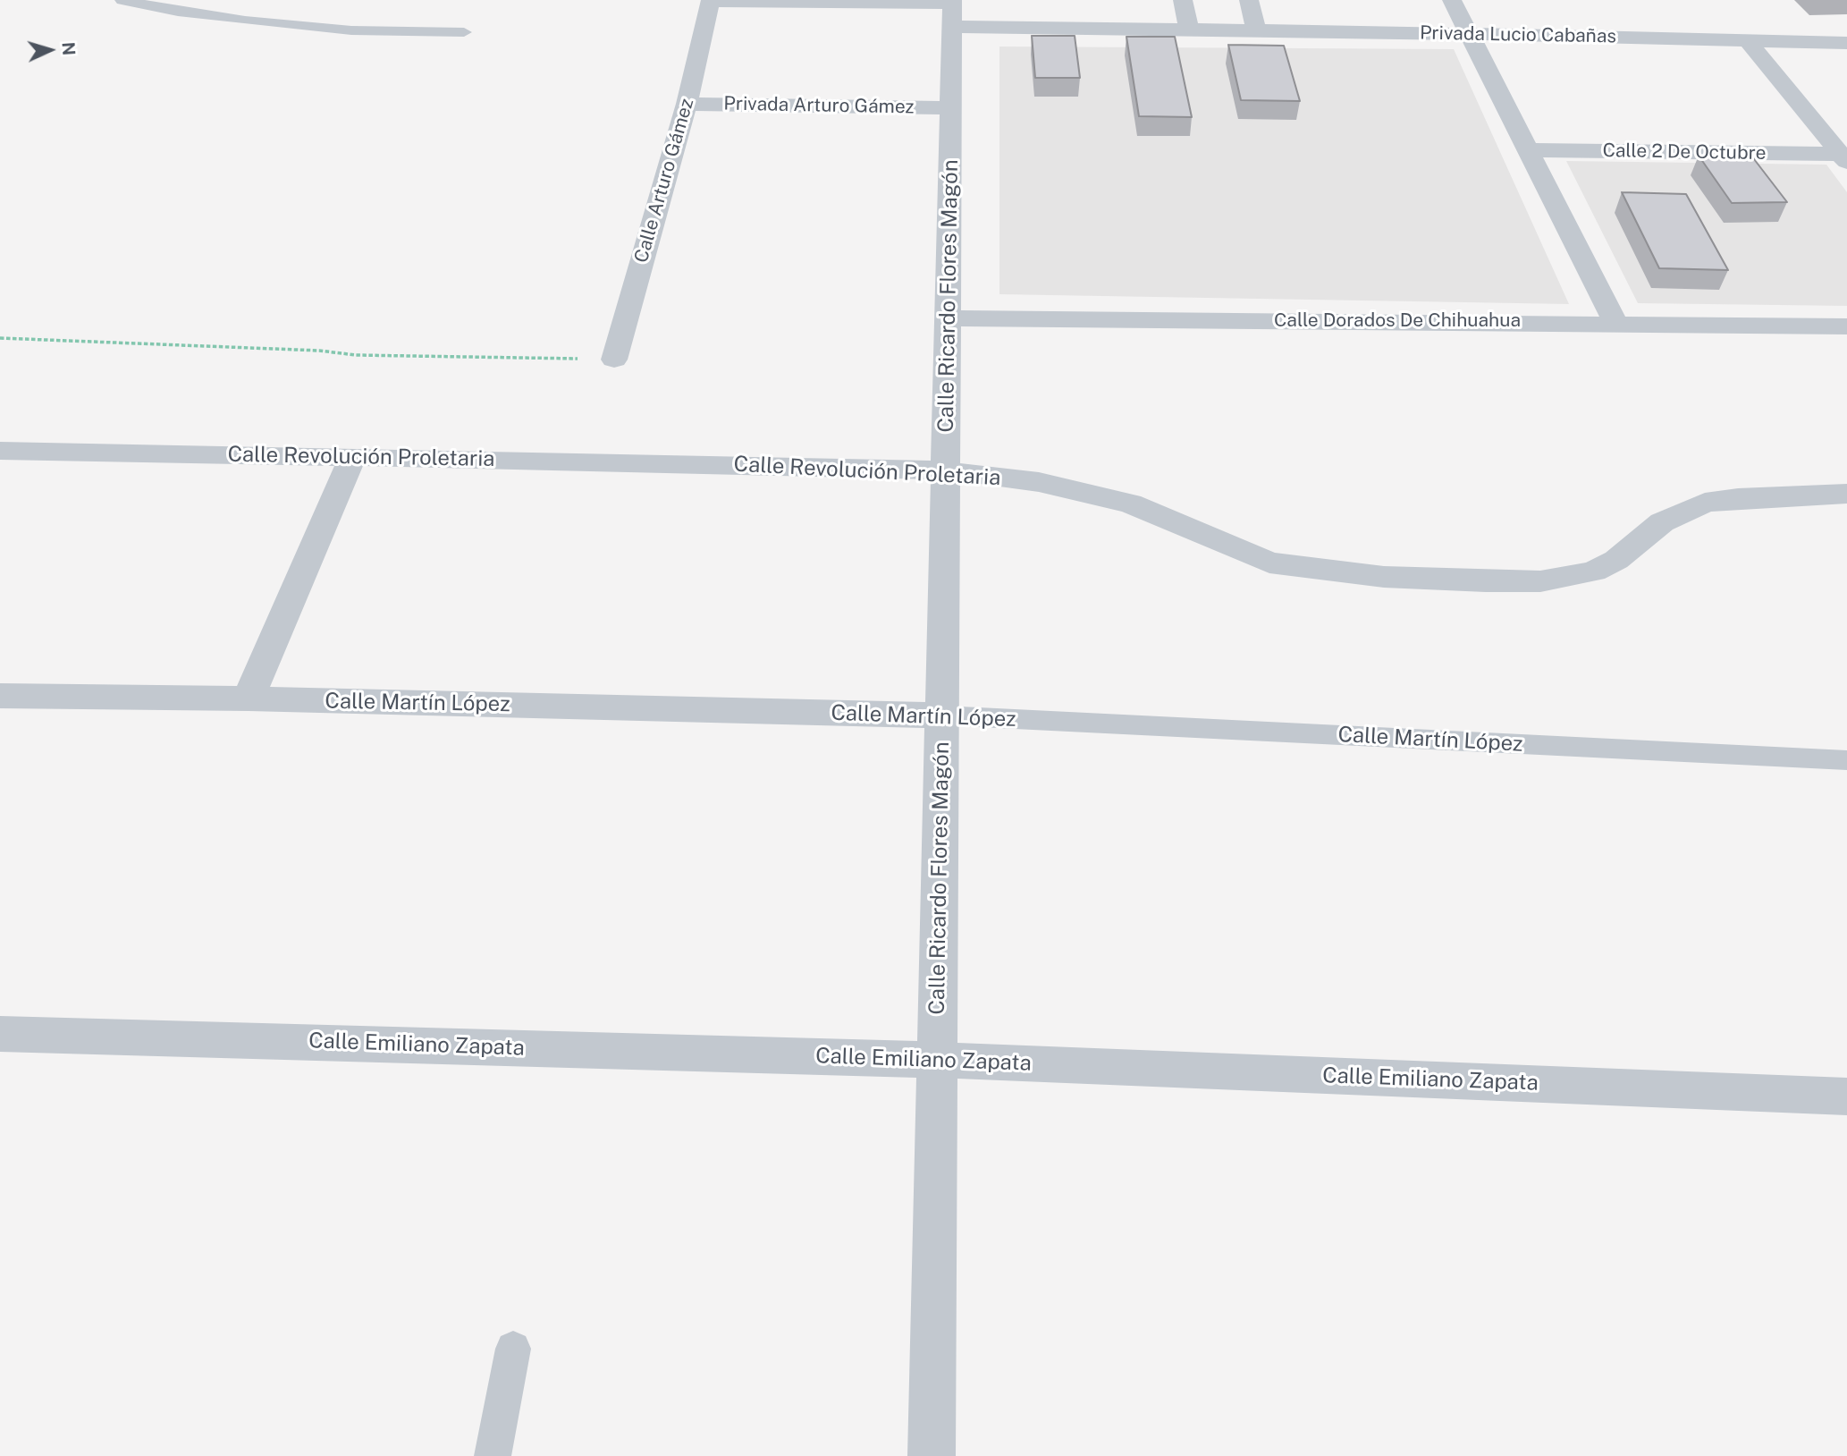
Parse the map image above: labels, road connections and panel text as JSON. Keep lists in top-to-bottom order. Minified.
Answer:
{"streets":{"street":["Privada Lucio Cabañas","Privada Arturo Gámez","Calle 2 De Octubre","Calle Arturo Gámez","Calle Ricardo Flores Magón","Calle Dorados De Chihuahua","Calle Revolución Proletaria","Calle Martín López","Calle Emiliano Zapata"]},"crossings":[["Privada Lucio Cabañas","Calle Arturo Gámez"],["Privada Lucio Cabañas","Calle Ricardo Flores Magón"],["Privada Arturo Gámez","Calle Arturo Gámez"],["Privada Arturo Gámez","Calle Ricardo Flores Magón"],["Calle Ricardo Flores Magón","Calle Dorados De Chihuahua"],["Calle Ricardo Flores Magón","Calle Revolución Proletaria"],["Calle Ricardo Flores Magón","Calle Martín López"],["Calle Ricardo Flores Magón","Calle Emiliano Zapata"]],"north":"right"}
